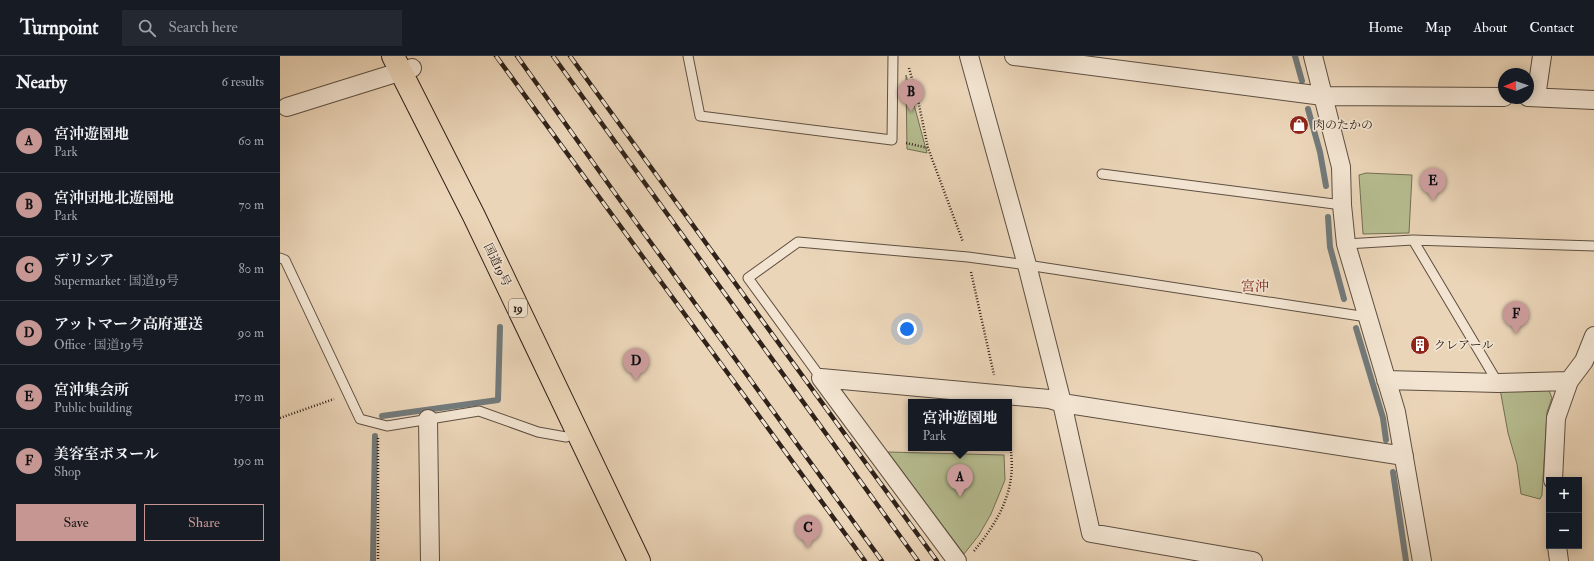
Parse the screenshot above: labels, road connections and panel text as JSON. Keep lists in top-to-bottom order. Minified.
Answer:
{"streets":{"highway":["国道19号","19"]},"districts":["宮沖"],"places":{"shop":["肉のたかの"],"building":["クレアール"]},"north":"left","page":{"header":"Turnpoint","search":"Search here","nav":["Home","Map","About","Contact"],"heading":["Nearby","6 results"],"pins":["B","E","F","D","A","C"],"list":[{"mark":"A","name":"宮沖遊園地","note":"Park","value":"60 m"},{"mark":"B","name":"宮沖団地北遊園地","note":"Park","value":"70 m"},{"mark":"C","name":"デリシア","note":"Supermarket · 国道19号","value":"80 m"},{"mark":"D","name":"アットマーク高府運送","note":"Office · 国道19号","value":"90 m"},{"mark":"E","name":"宮沖集会所","note":"Public building","value":"170 m"},{"mark":"F","name":"美容室ボヌール","note":"Shop","value":"190 m"}],"popup":["宮沖遊園地","Park"],"map_buttons":["+","−"],"buttons":["Save","Share"]}}
